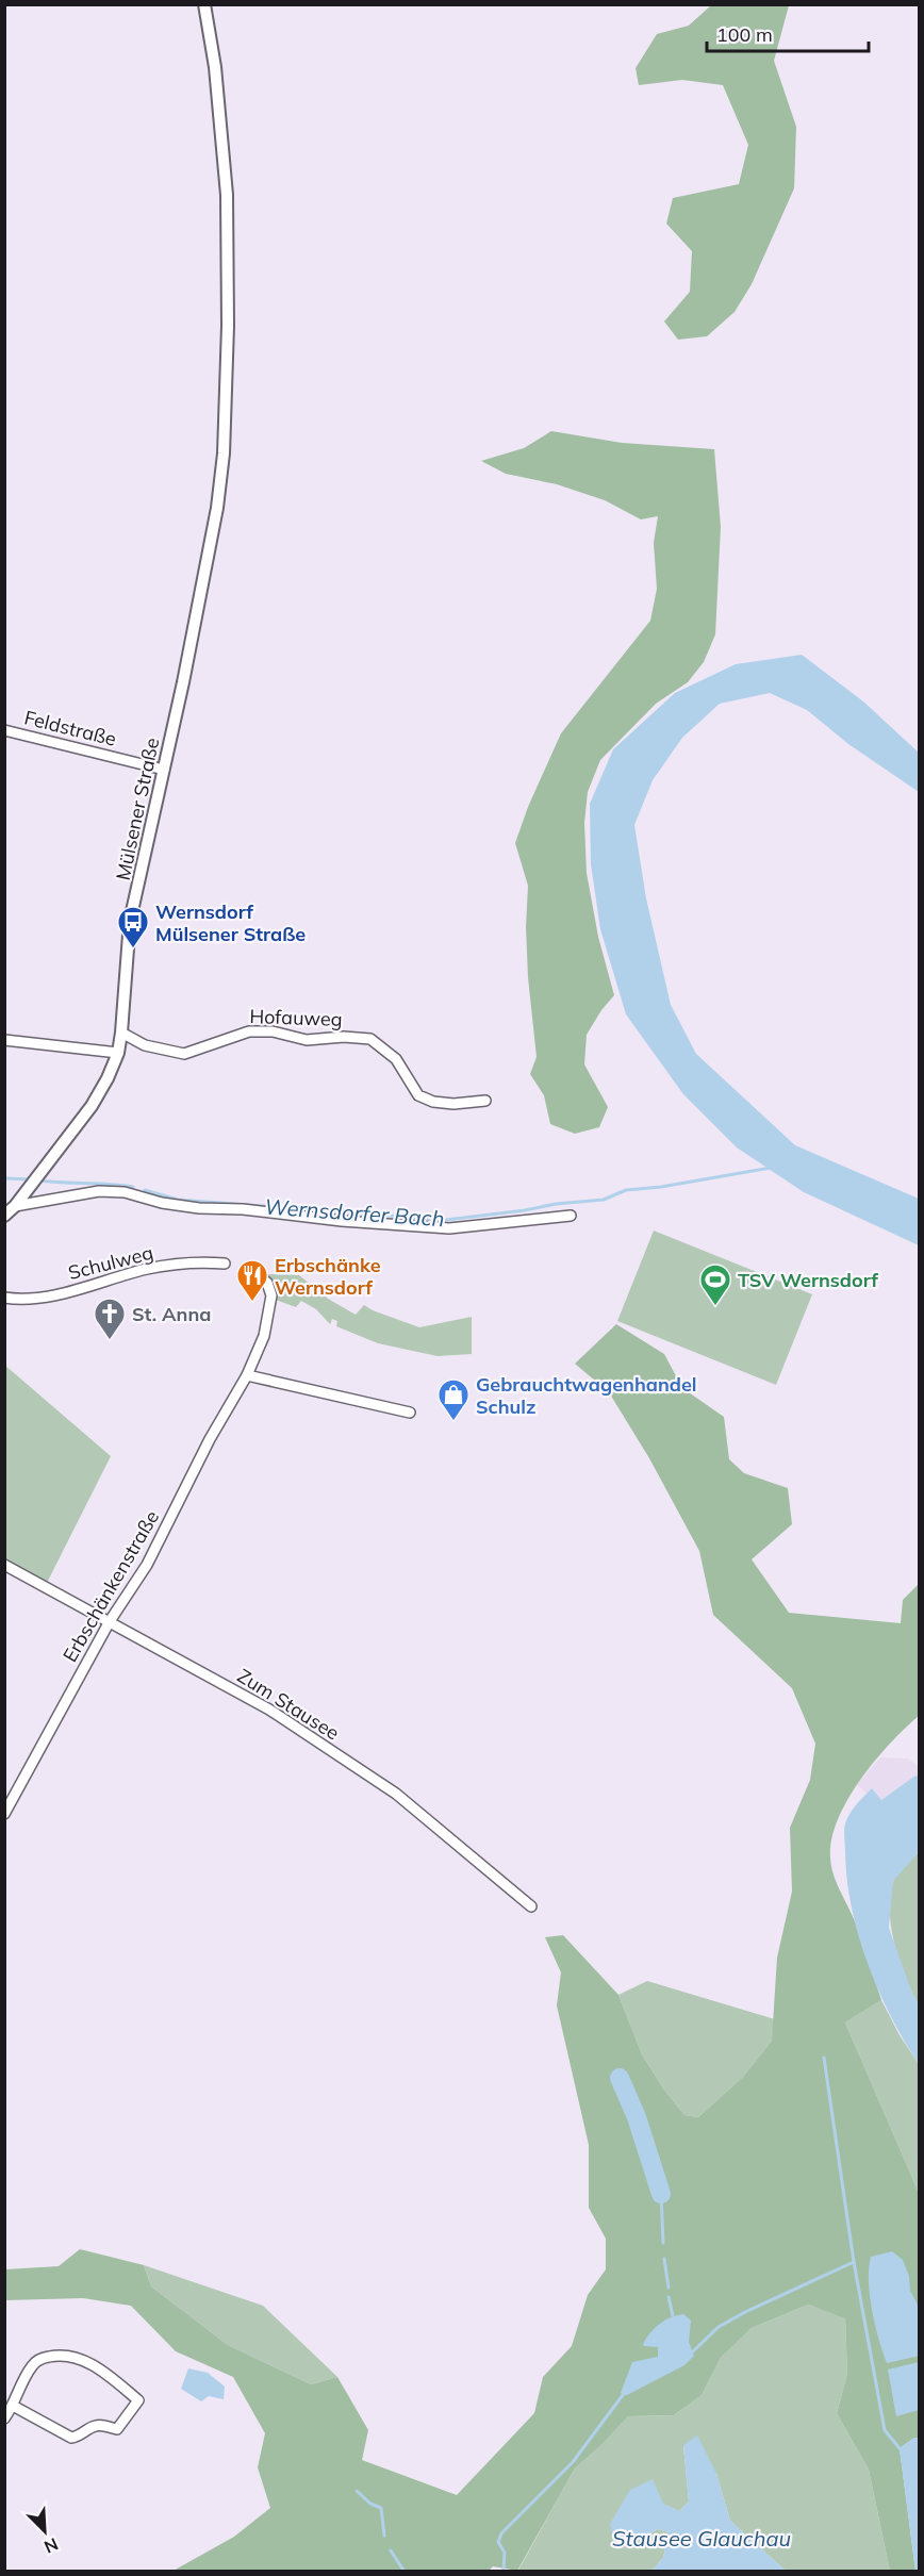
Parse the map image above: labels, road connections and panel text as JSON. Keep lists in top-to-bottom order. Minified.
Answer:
{"streets":{"street":["Feldstraße","Mülsener Straße","Hofauweg","Schulweg","Erbschänkenstraße","Zum Stausee"]},"crossings":[["Feldstraße","Mülsener Straße"],["Mülsener Straße","Hofauweg"],["Erbschänkenstraße","Zum Stausee"]],"water":["Wernsdorfer Bach","Stausee Glauchau"],"places":{"bus stop":["Wernsdorf Mülsener Straße"],"restaurant":["Erbschänke Wernsdorf"],"sports":["TSV Wernsdorf"],"church":["St. Anna"],"shop":["Gebrauchtwagenhandel Schulz"]},"scale_bar":"100 m","north":"bottom right"}
